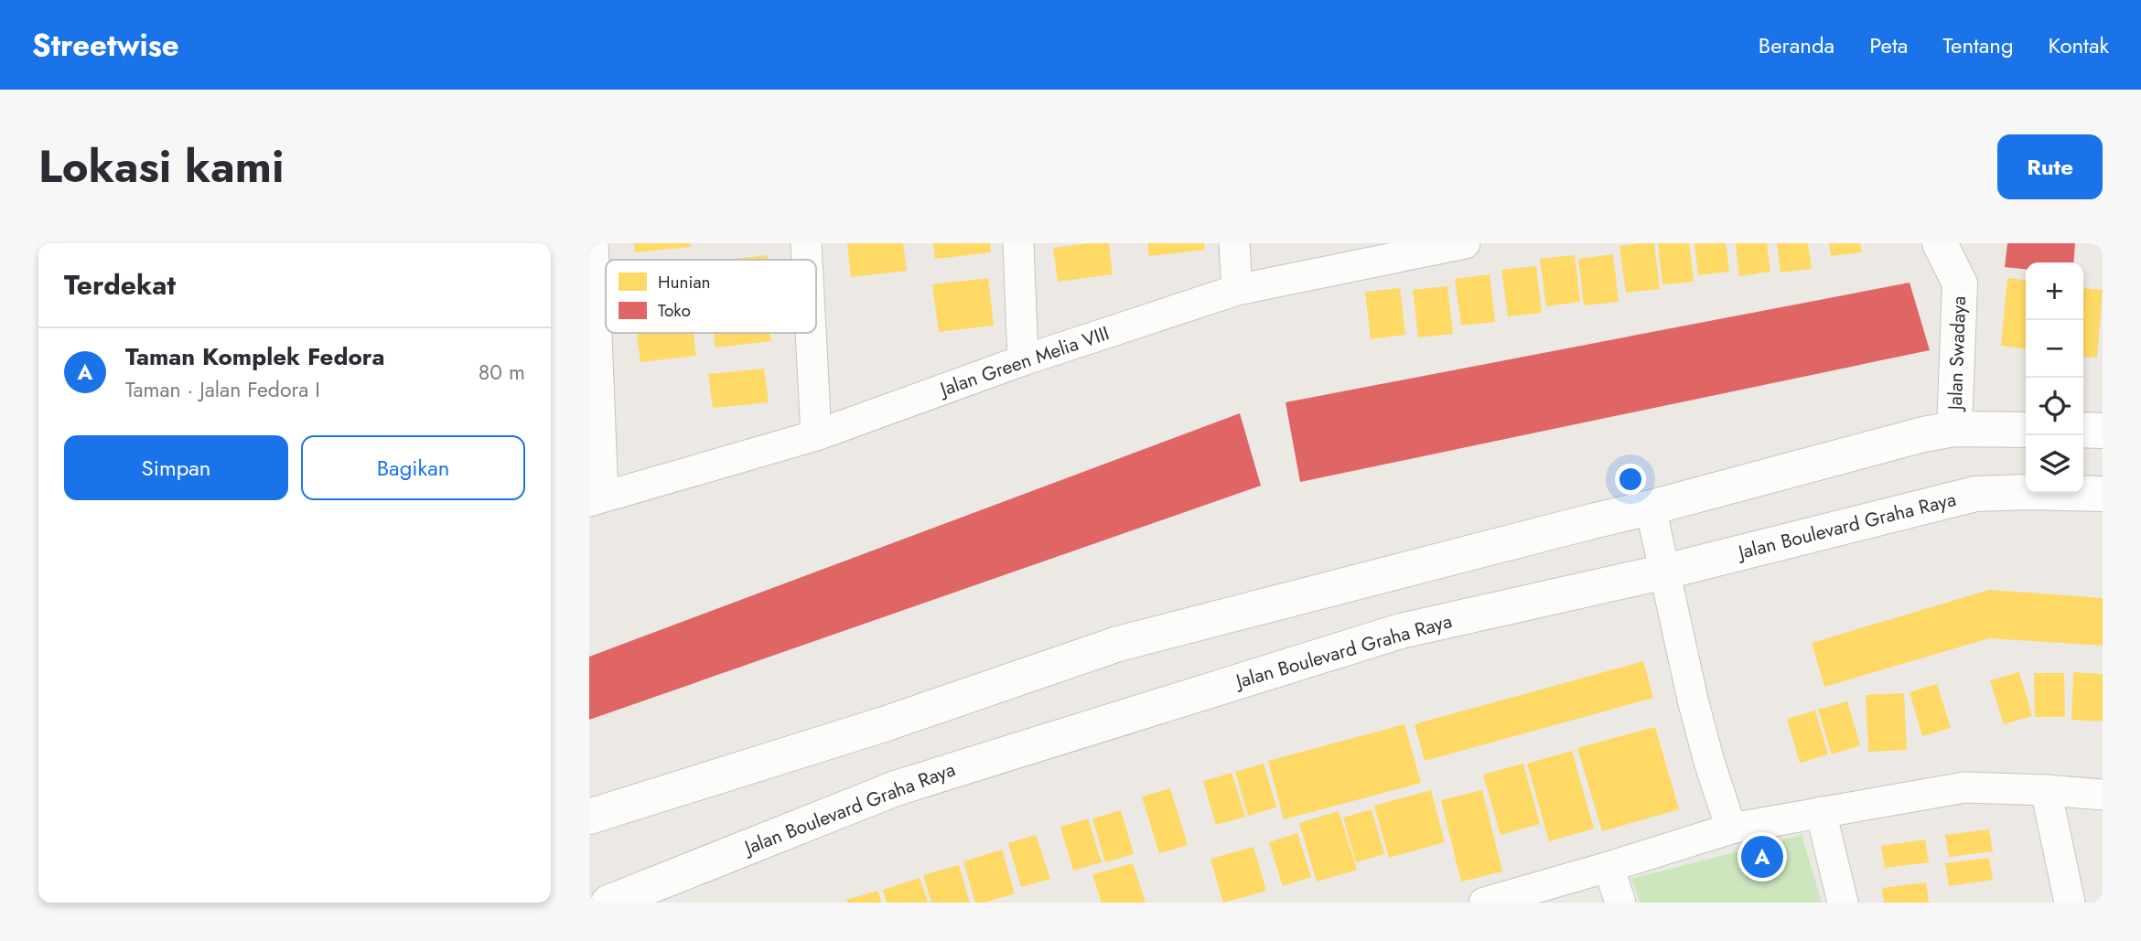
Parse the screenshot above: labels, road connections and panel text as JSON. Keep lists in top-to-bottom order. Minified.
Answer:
{"streets":{"main road":["Jalan Swadaya","Jalan Boulevard Graha Raya"],"street":["Jalan Green Melia VIII"]},"legend":["Hunian","Toko"],"page":{"header":"Streetwise","nav":["Beranda","Peta","Tentang","Kontak"],"title":"Lokasi kami","buttons":["Rute",["Simpan","Bagikan"]],"heading":"Terdekat","map_buttons":["+","−"],"list":[{"mark":"A","name":"Taman Komplek Fedora","note":"Taman · Jalan Fedora I","value":"80 m"}],"pins":"A"}}
